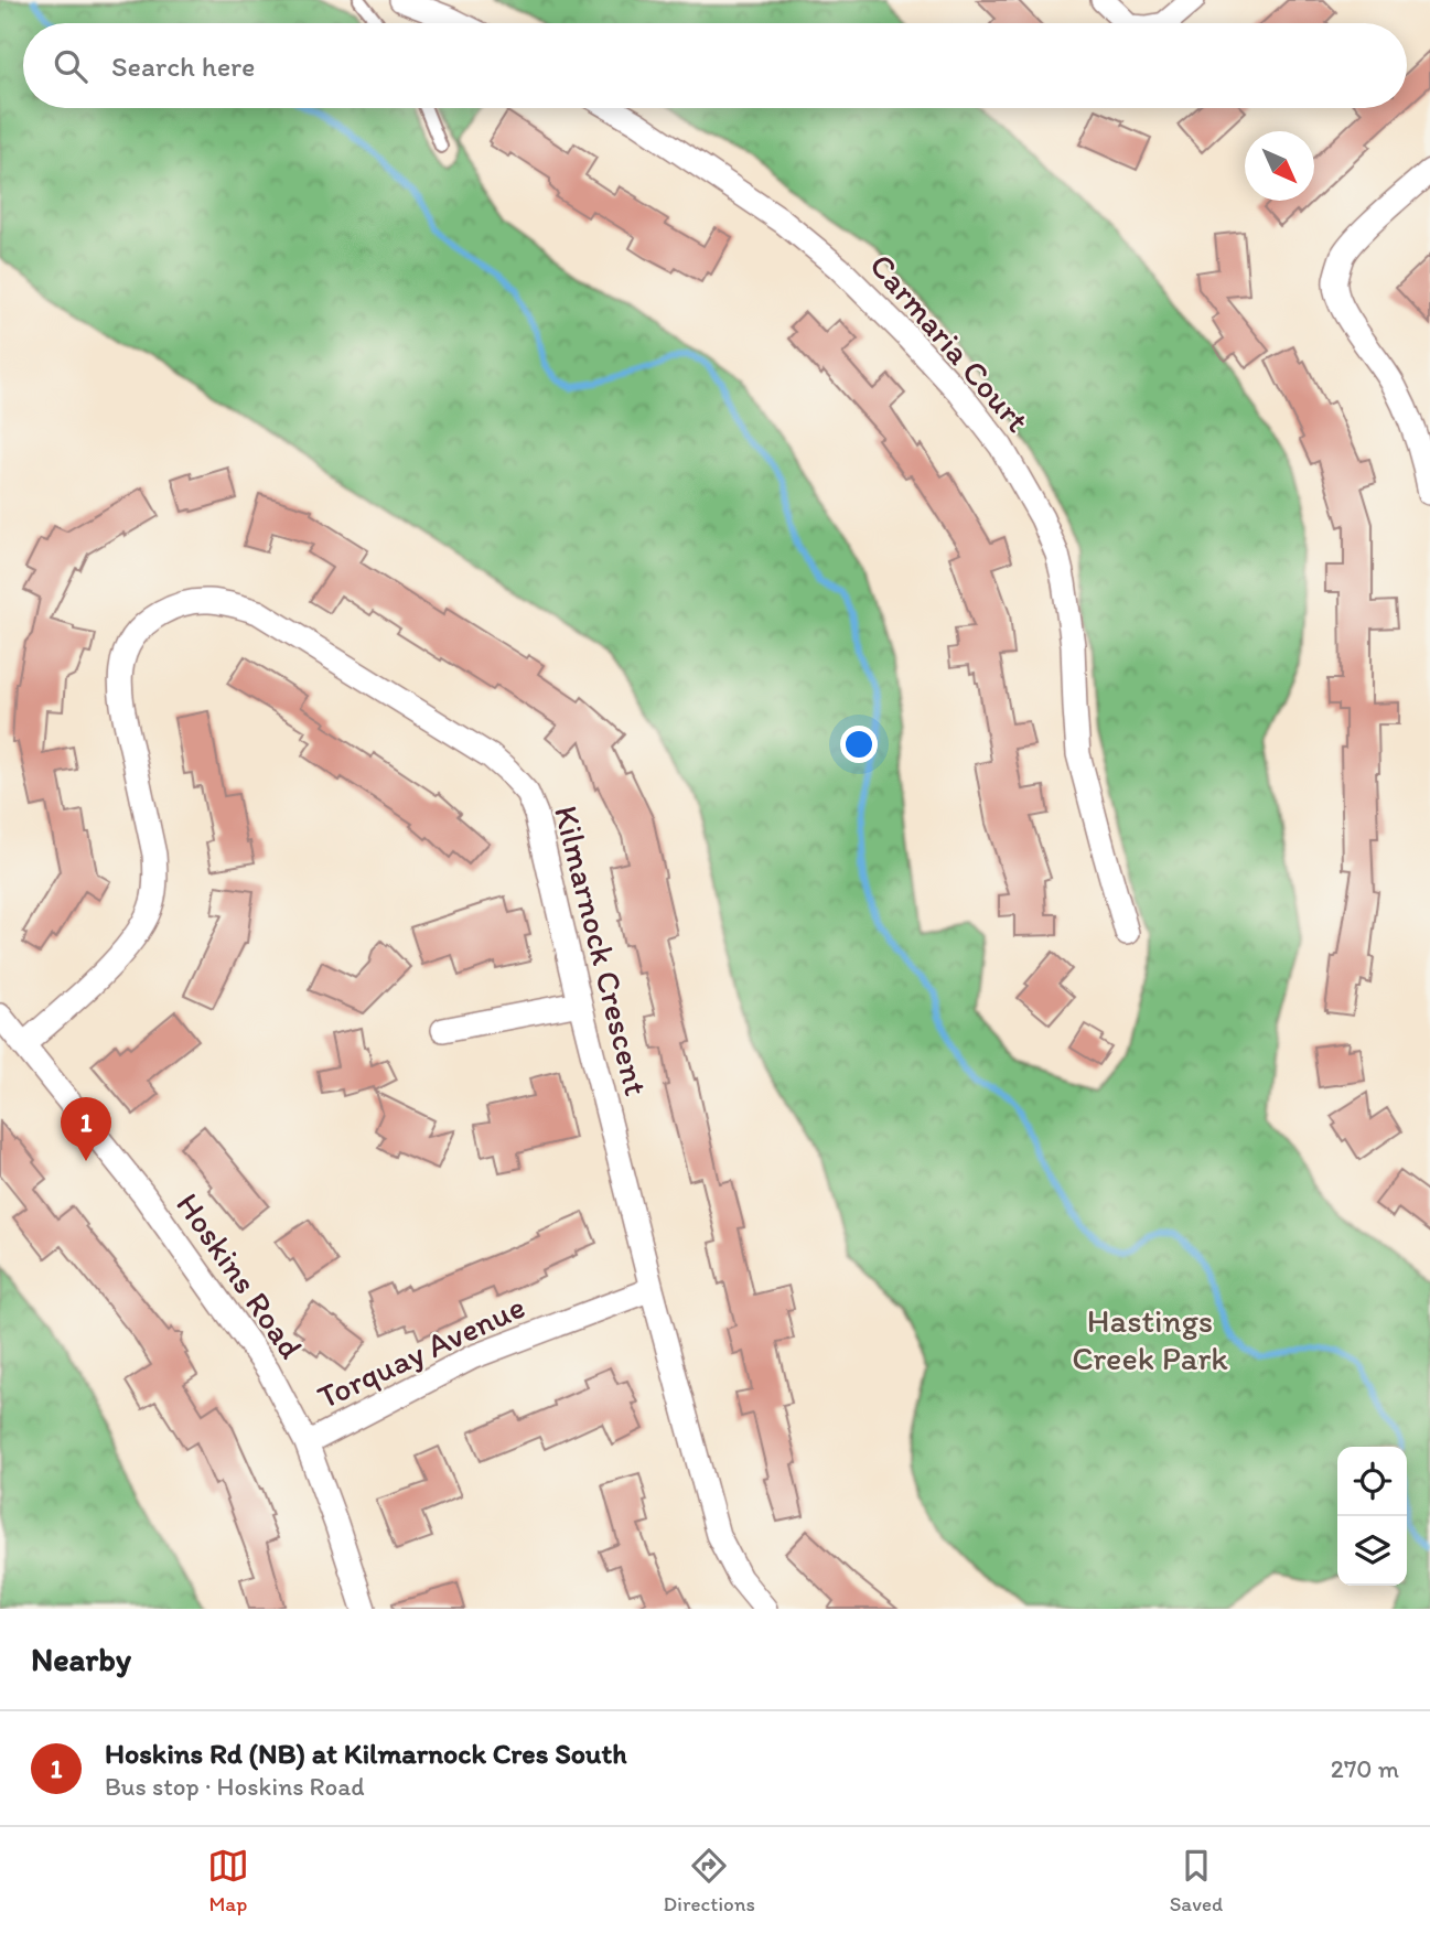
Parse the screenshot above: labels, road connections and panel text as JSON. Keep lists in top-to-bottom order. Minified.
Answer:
{"streets":{"street":["Carmaria Court","Kilmarnock Crescent","Hoskins Road","Torquay Avenue"]},"crossings":[["Kilmarnock Crescent","Hoskins Road"],["Kilmarnock Crescent","Torquay Avenue"],["Hoskins Road","Torquay Avenue"]],"parks":["Hastings Creek Park"],"north":"bottom right","page":{"search":"Search here","pins":"1","heading":"Nearby","list":[{"mark":"1","name":"Hoskins Rd (NB) at Kilmarnock Cres South","note":"Bus stop · Hoskins Road","value":"270 m"}],"nav":["Map","Directions","Saved"]}}
